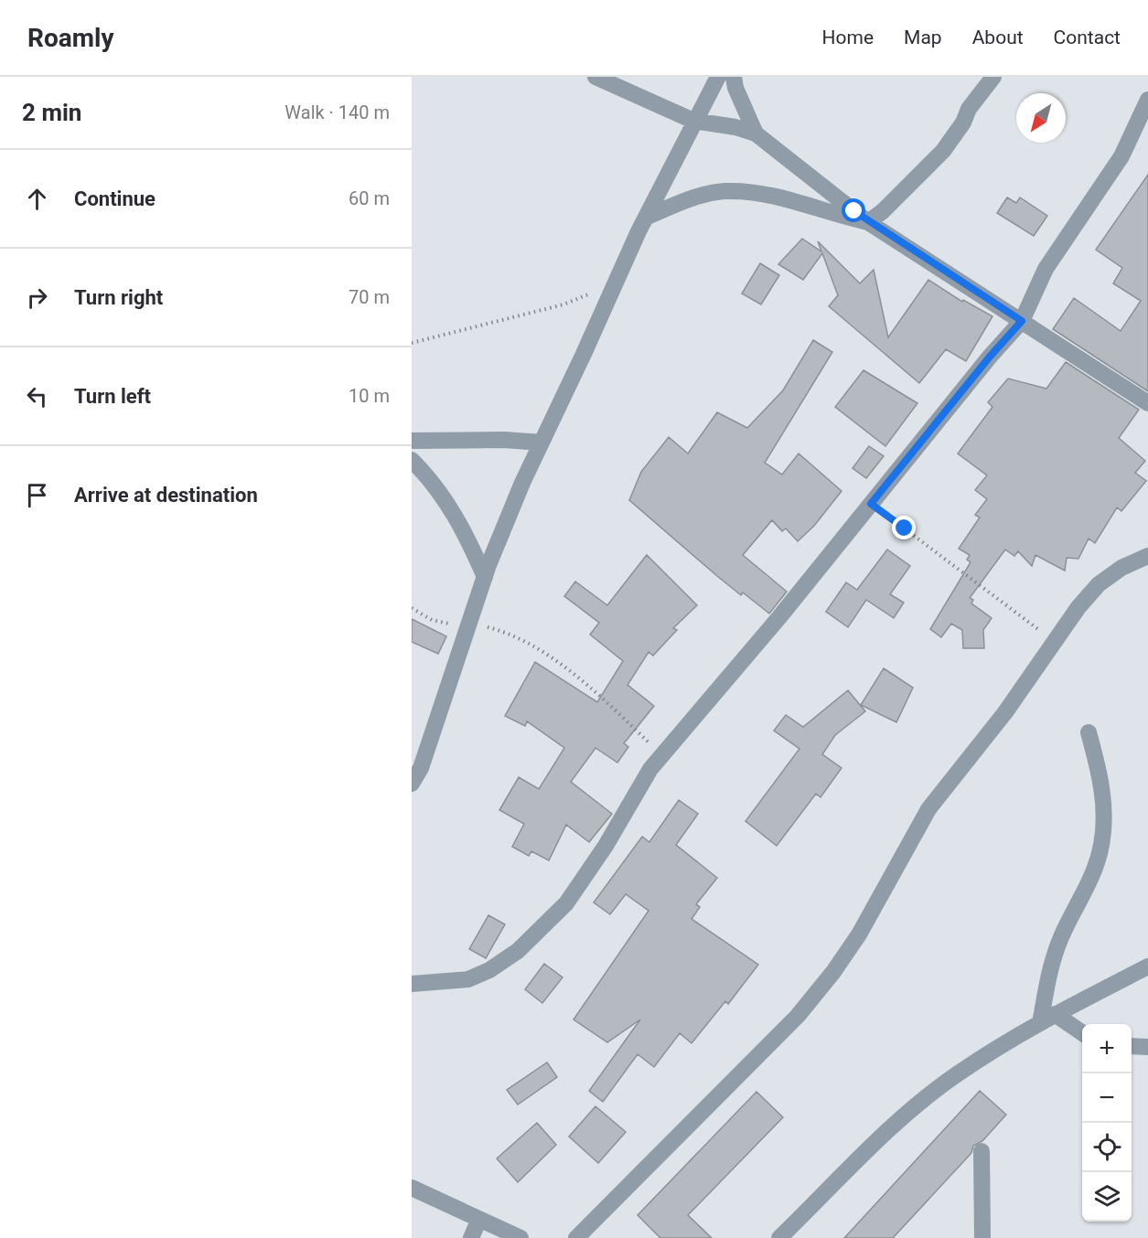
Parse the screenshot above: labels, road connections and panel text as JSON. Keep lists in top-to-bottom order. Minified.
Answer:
{"north":"bottom left","page":{"header":"Roamly","nav":["Home","Map","About","Contact"],"heading":["2 min","Walk · 140 m"],"list":[["Continue","60 m"],["Turn right","70 m"],["Turn left","10 m"],"Arrive at destination"],"map_buttons":["+","−"]}}
